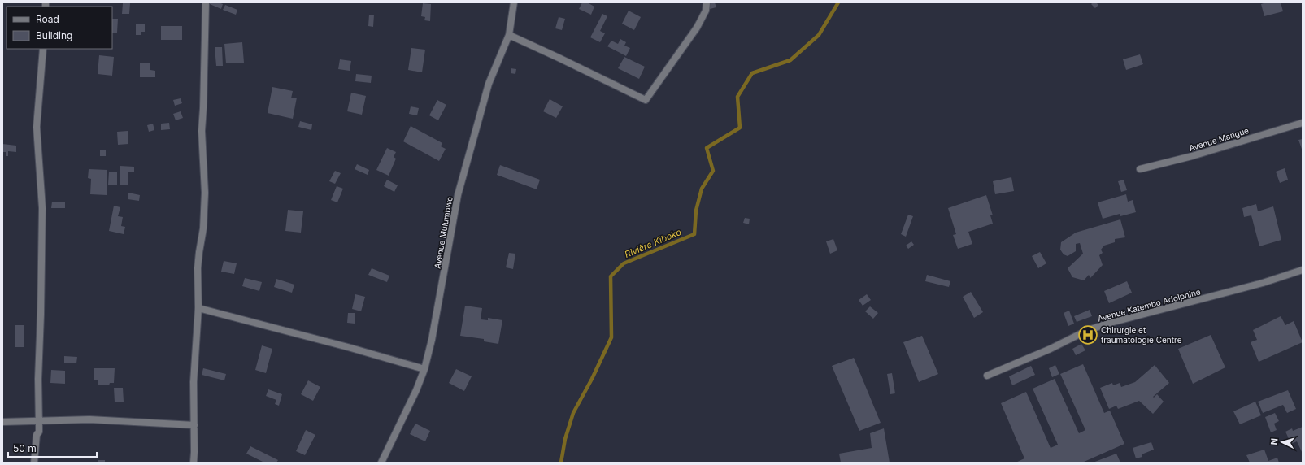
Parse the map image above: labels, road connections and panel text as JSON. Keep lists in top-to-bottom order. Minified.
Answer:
{"streets":{"street":["Avenue Mangue","Avenue Mulumbwe","Avenue Katembo Adolphine"]},"water":["Rivière Kiboko"],"places":{"hospital":["Chirurgie et traumatologie Centre"]},"legend":["Road","Building"],"scale_bar":"50 m","north":"left"}
